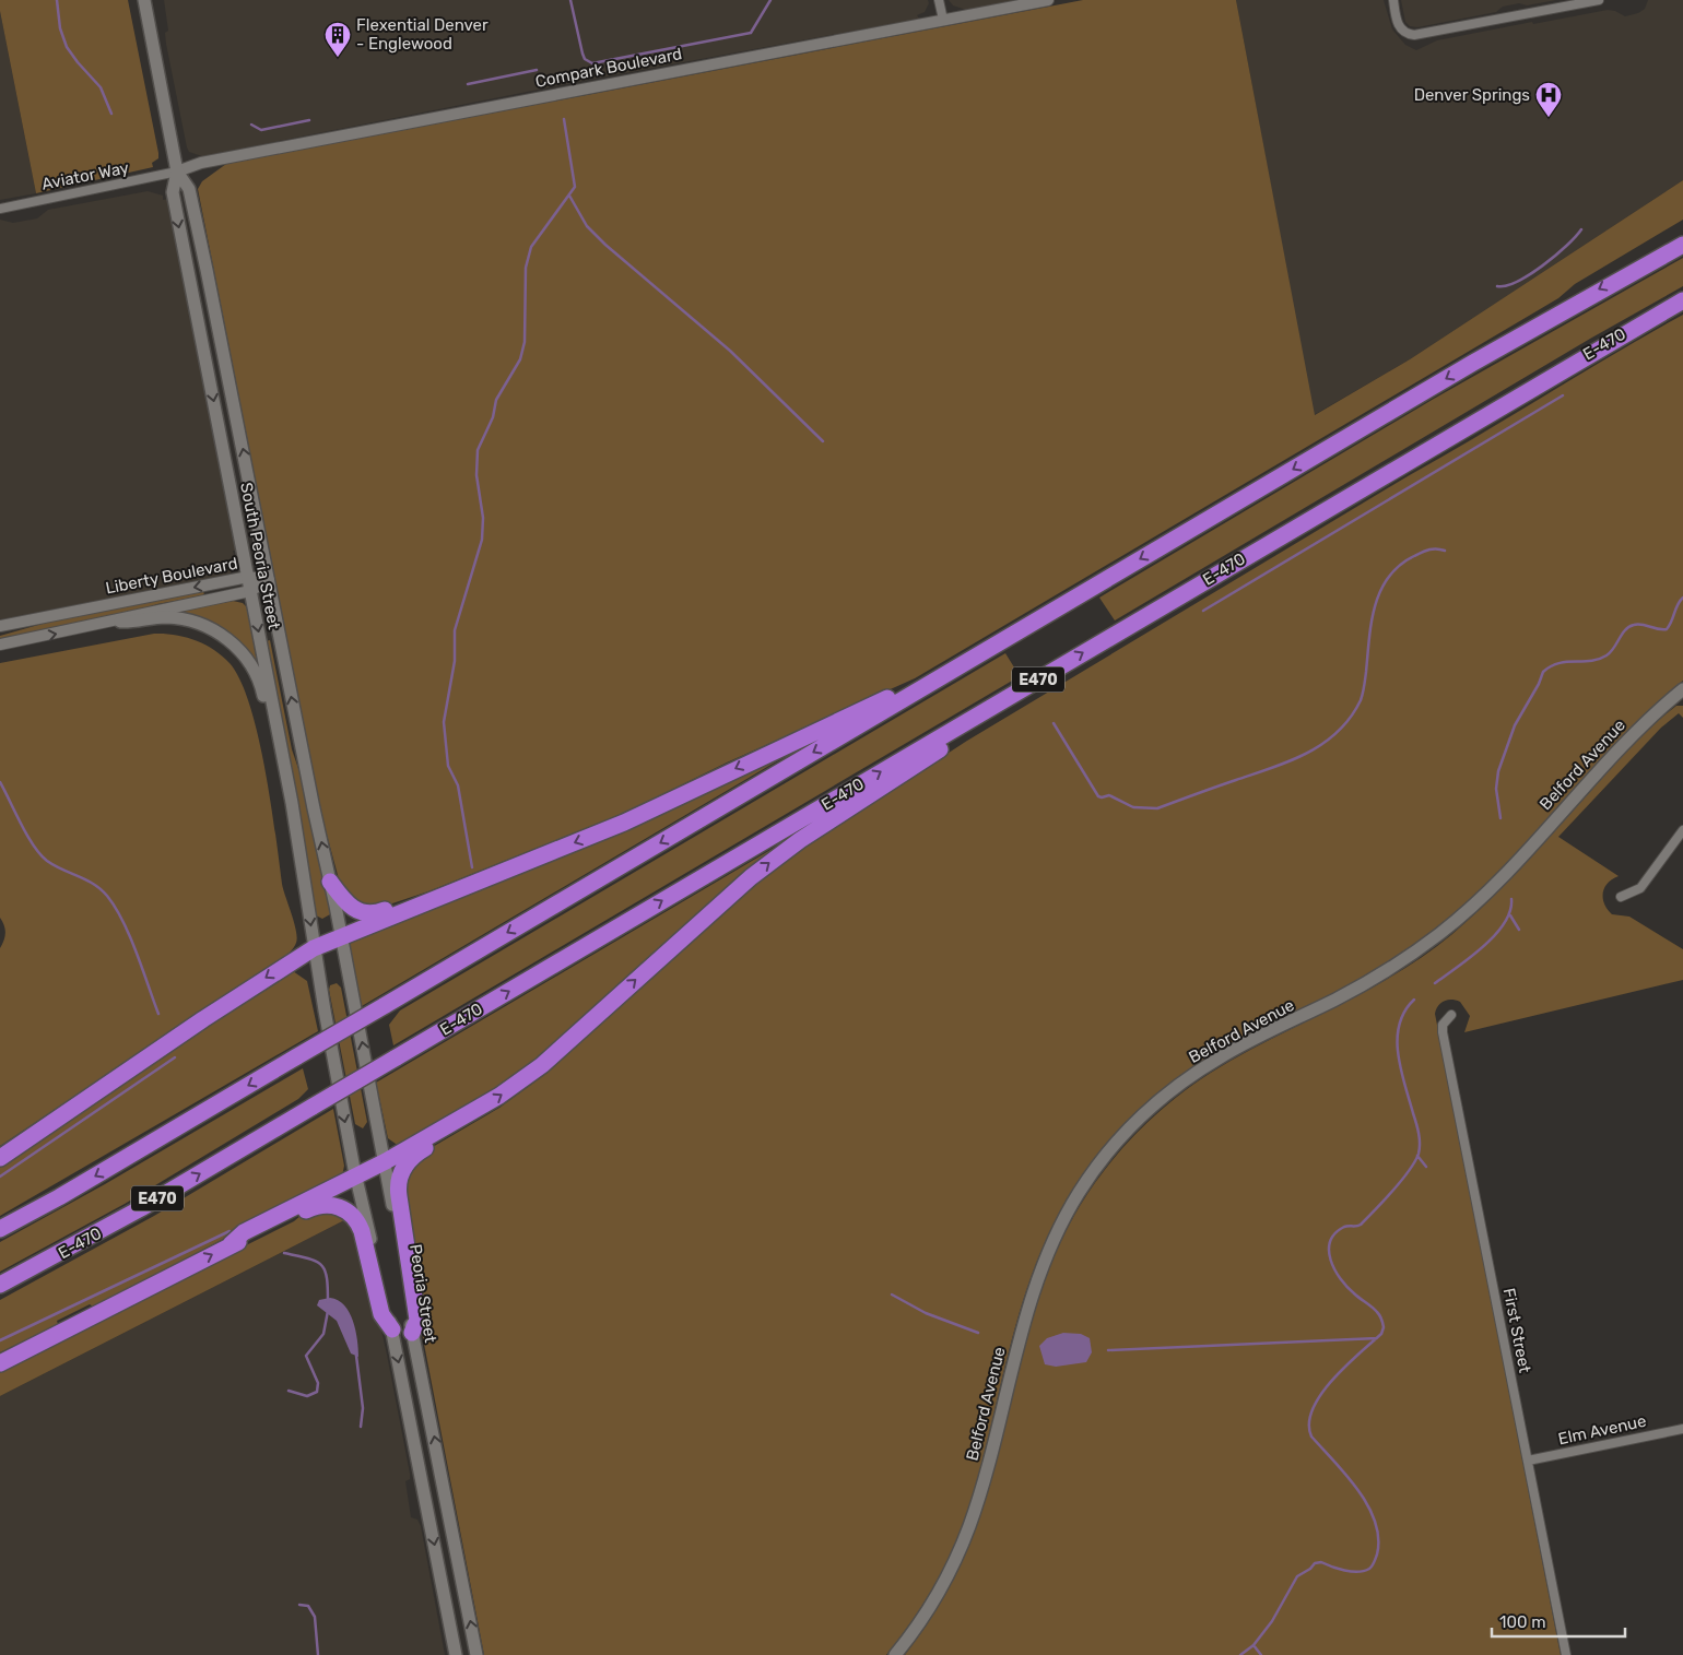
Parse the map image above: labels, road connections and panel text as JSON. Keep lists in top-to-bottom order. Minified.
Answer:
{"streets":{"highway":["E-470","E470"],"main road":["South Peoria Street","Belford Avenue","Peoria Street"],"street":["Compark Boulevard","Aviator Way","Liberty Boulevard","First Street","Elm Avenue"]},"crossings":[["Compark Boulevard","Aviator Way"],["Compark Boulevard","South Peoria Street"],["Aviator Way","South Peoria Street"],["South Peoria Street","Liberty Boulevard"],["South Peoria Street","Peoria Street"],["First Street","Elm Avenue"]],"places":{"building":["Flexential Denver - Englewood"],"hospital":["Denver Springs"]},"scale_bar":"100 m"}
